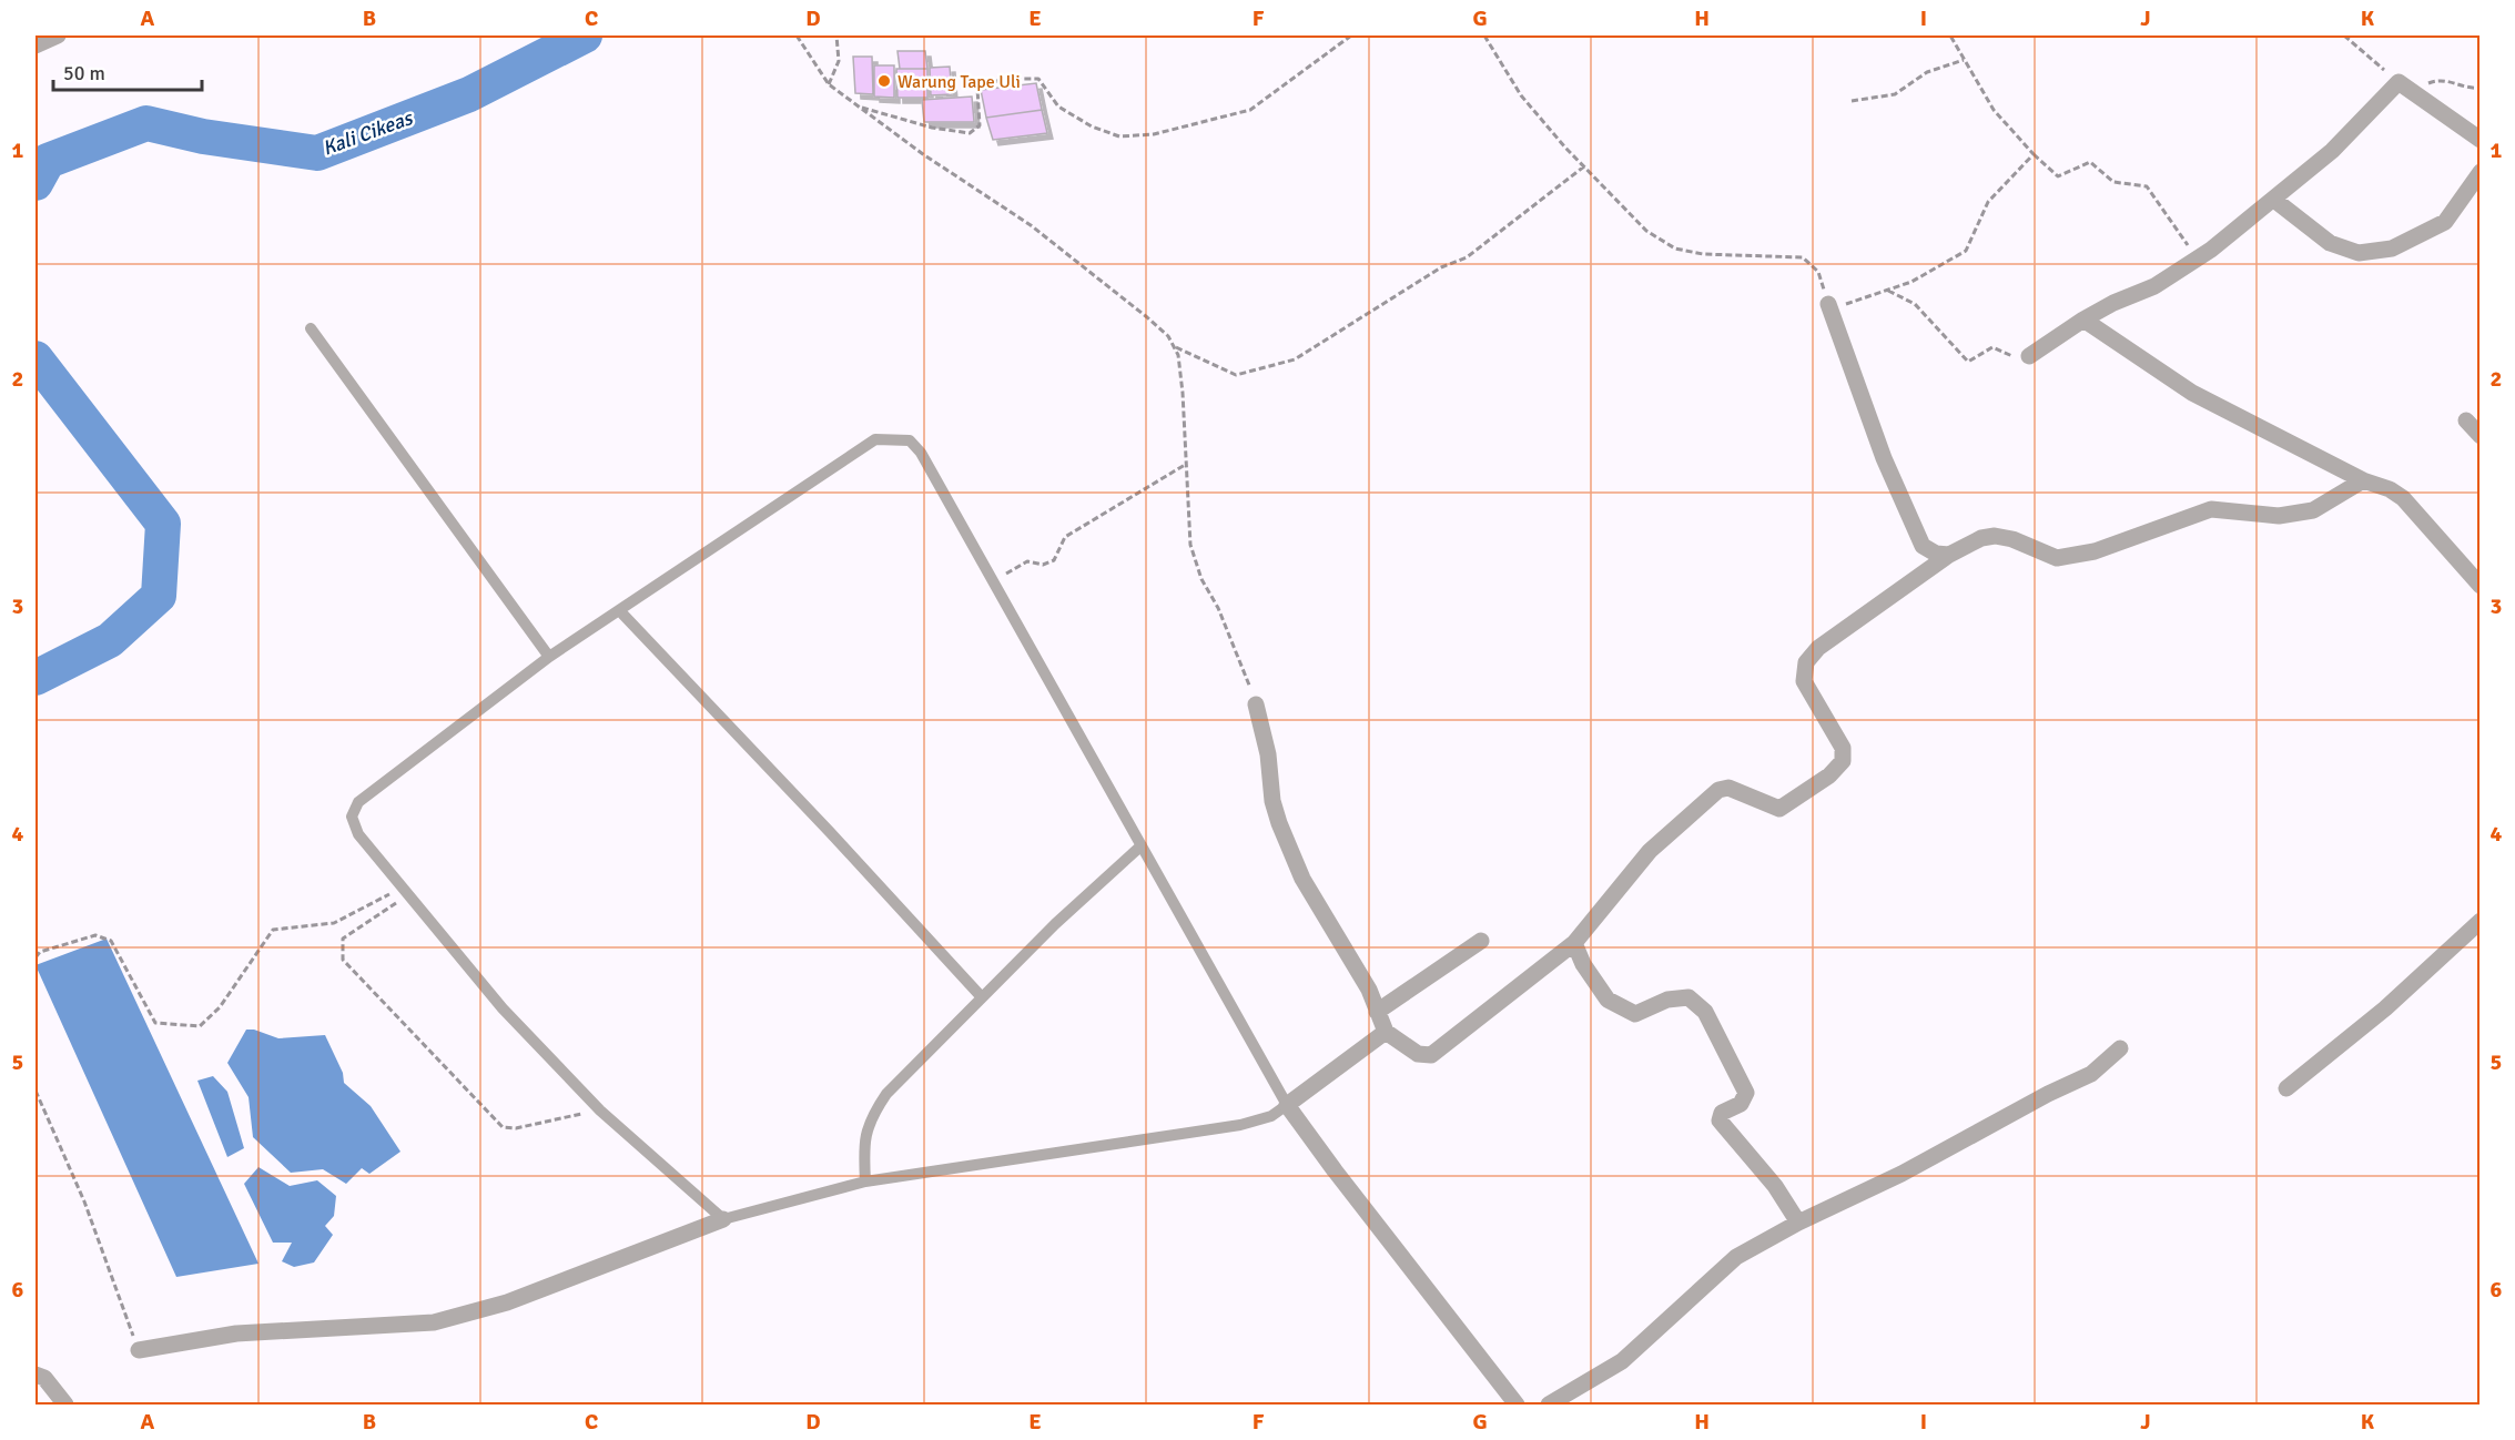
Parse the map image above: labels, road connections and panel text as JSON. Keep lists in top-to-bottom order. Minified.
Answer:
{"water":["Kali Cikeas"],"places":["Warung Tape Uli"],"scale_bar":"50 m","grid":{"columns":["A","B","C","D","E","F","G","H","I","J","K"],"rows":["1","2","3","4","5","6"]}}
